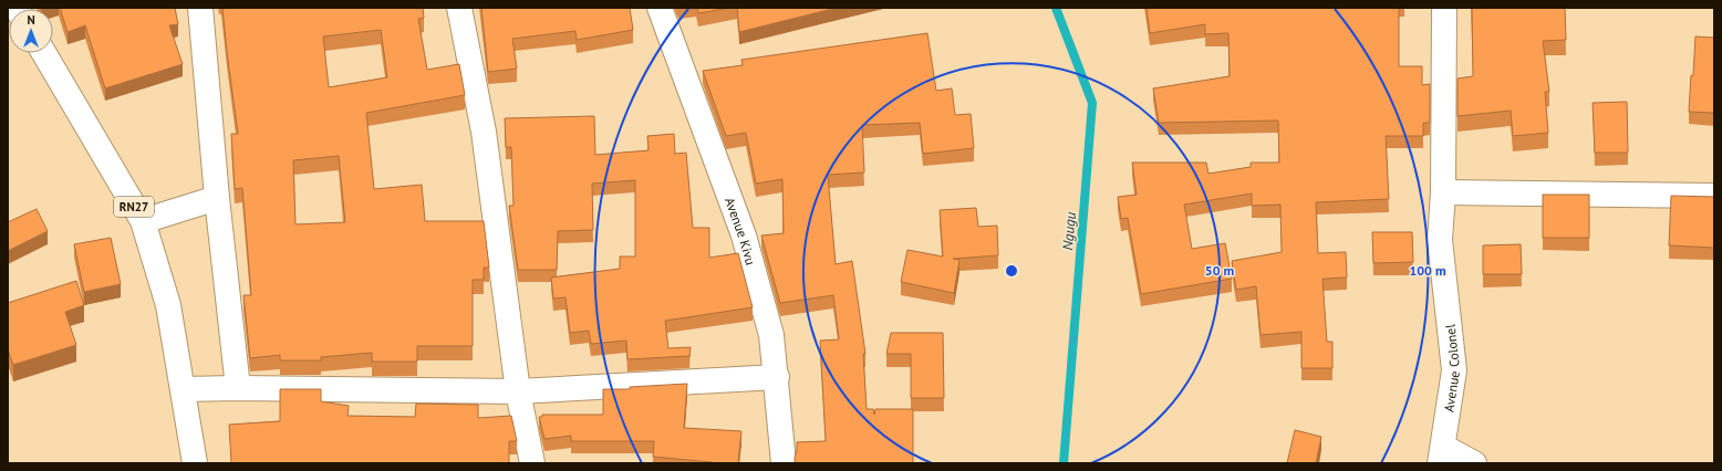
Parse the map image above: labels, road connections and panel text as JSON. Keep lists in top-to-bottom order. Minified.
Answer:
{"streets":{"street":["RN27","Avenue Kivu","Avenue Colonel"]},"water":["Ngugu"],"north":"top","rings":["50 m","100 m"]}
